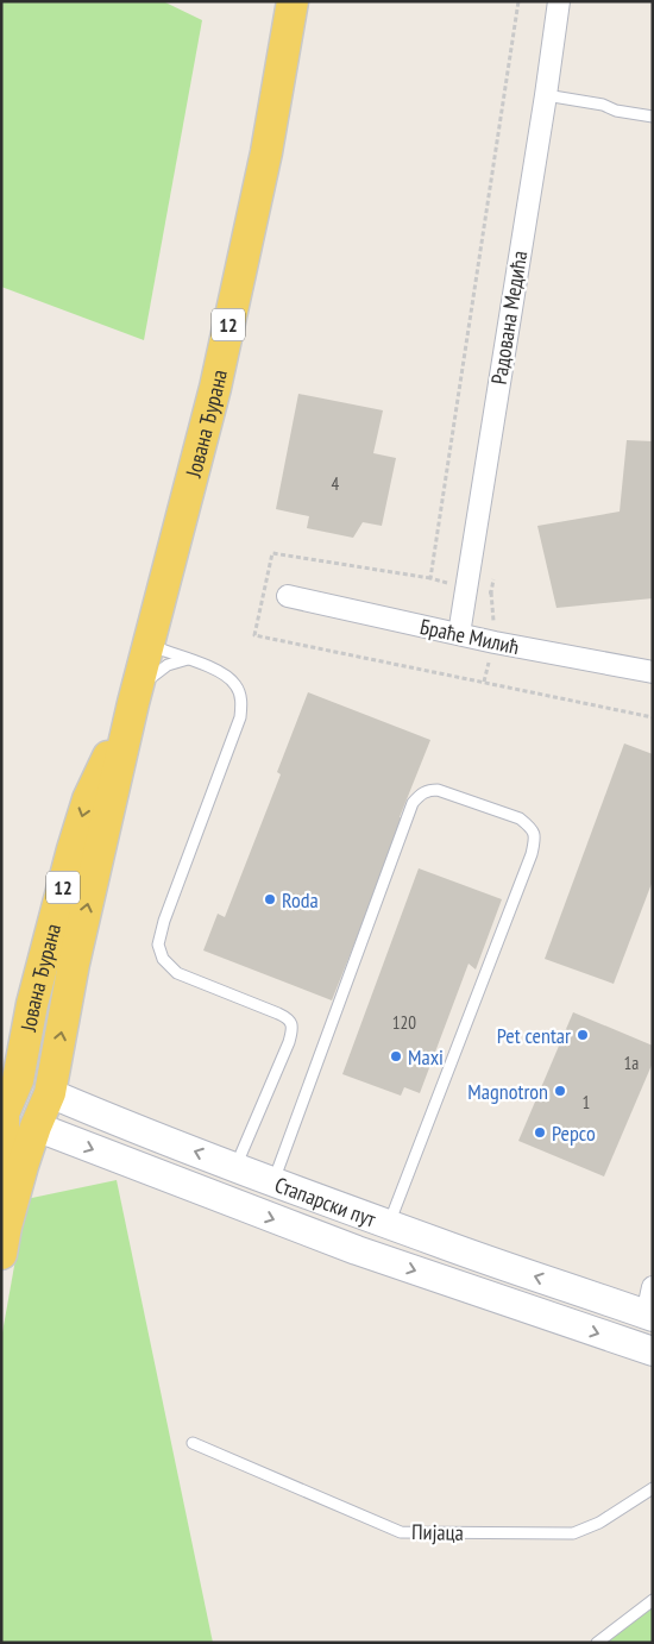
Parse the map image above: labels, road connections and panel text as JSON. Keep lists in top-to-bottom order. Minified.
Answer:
{"streets":{"main road":["12","Јована Ђурана","Стапарски пут"],"street":["Радована Медића","Браће Милић"],"lane":["Пијаца"]},"crossings":[["Радована Медића","Браће Милић"],["Јована Ђурана","Стапарски пут"]],"places":["Roda","Pet centar","Maxi","Magnotron","Pepco"],"house_numbers":["4","120","1a","1"]}
